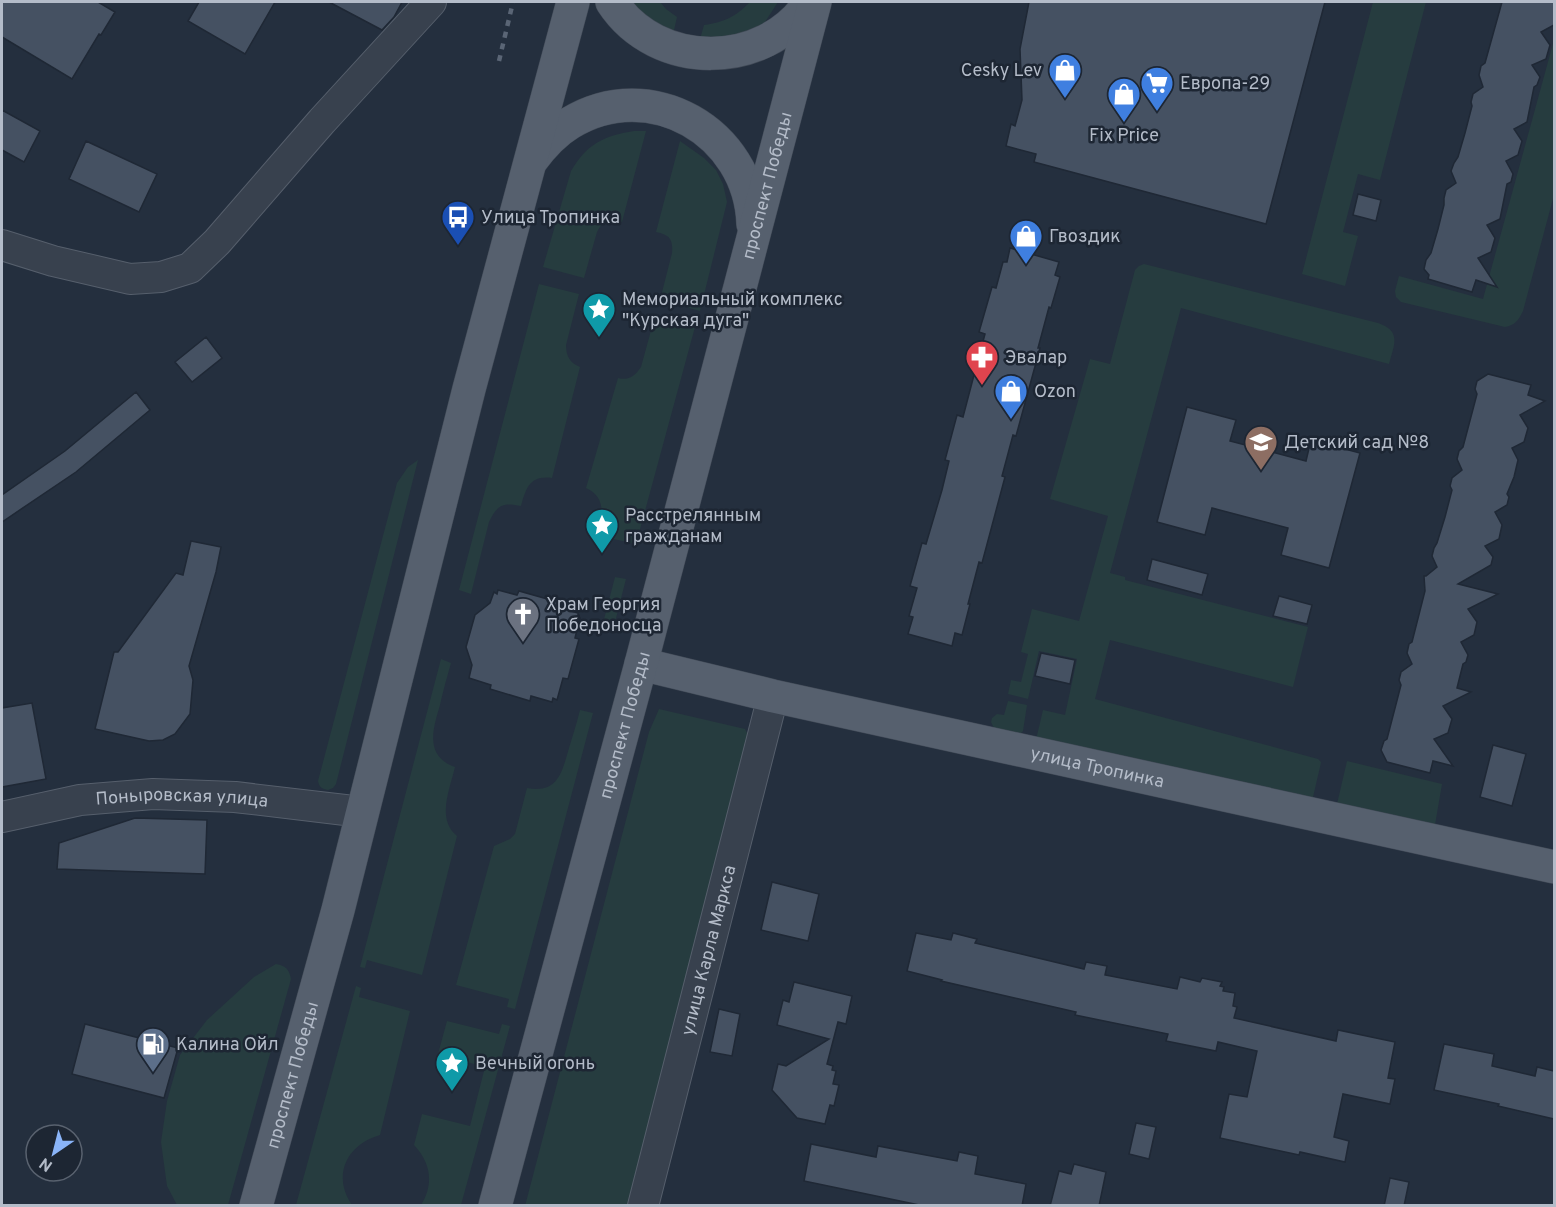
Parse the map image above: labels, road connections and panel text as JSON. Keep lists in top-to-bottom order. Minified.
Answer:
{"streets":{"main road":["проспект Победы","улица Тропинка"],"street":["Поныровская улица","улица Карла Маркса"]},"crossings":[["проспект Победы","улица Тропинка"],["проспект Победы","Поныровская улица"],["улица Тропинка","улица Карла Маркса"]],"places":{"shop":["Cesky Lev","Fix Price","Гвоздик","Ozon"],"supermarket":["Европа-29"],"bus stop":["Улица Тропинка"],"place":["Мемориальный комплекс \"Курская дуга\"","Расстрелянным гражданам","Вечный огонь"],"pharmacy":["Эвалар"],"school or university":["Детский сад №8"],"church":["Храм Георгия Победоносца"],"fuel station":["Калина Ойл"]},"north":"bottom left"}
